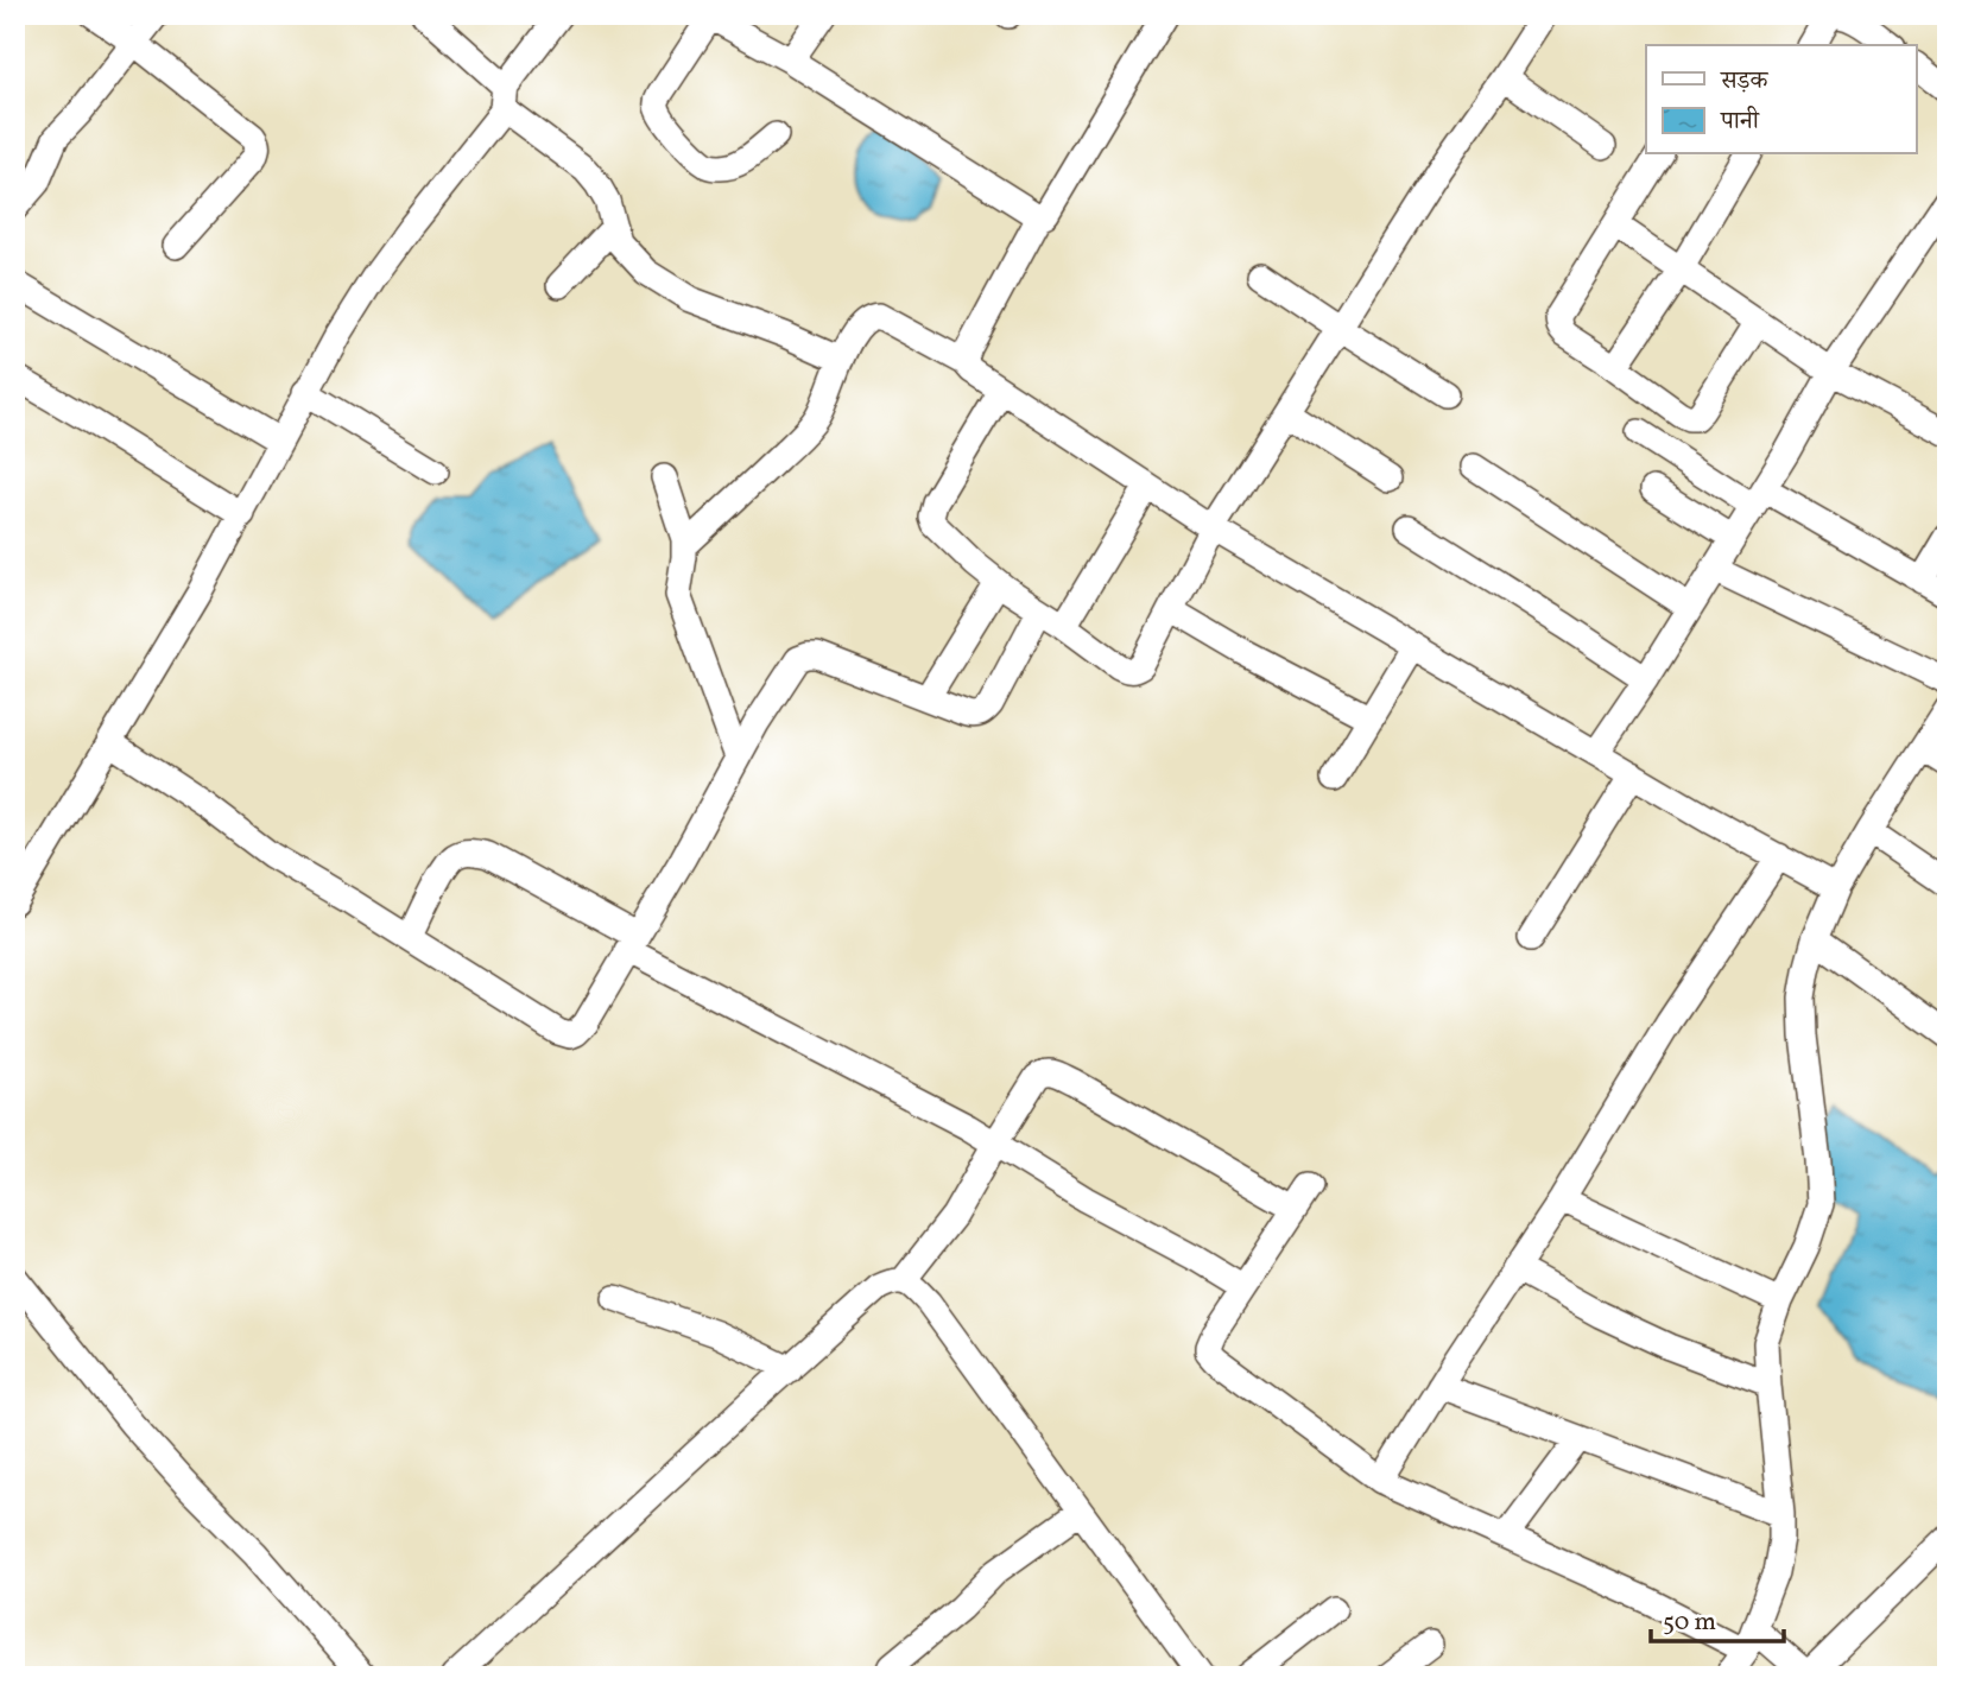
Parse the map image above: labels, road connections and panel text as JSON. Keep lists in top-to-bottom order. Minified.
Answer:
{"legend":["सड़क","पानी"],"scale_bar":"50 m"}
